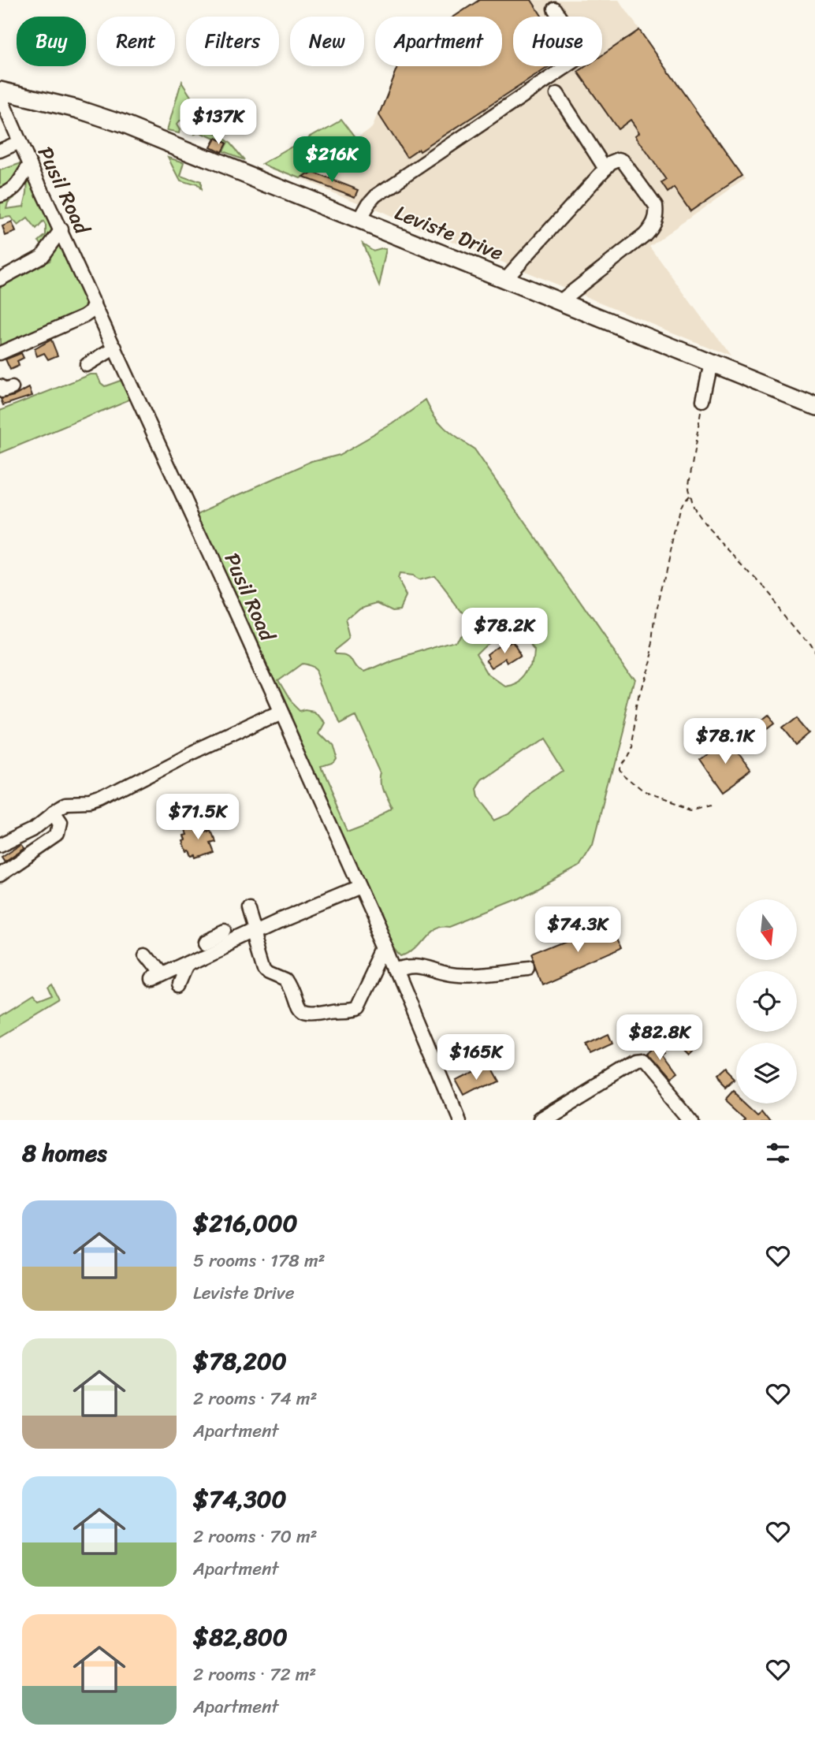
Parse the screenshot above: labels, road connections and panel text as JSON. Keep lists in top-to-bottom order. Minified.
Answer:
{"streets":{"main road":["Leviste Drive"],"street":["Pusil Road"]},"crossings":[["Pusil Road","Leviste Drive"]],"north":"bottom","page":{"chip":["Buy","Rent","Filters","New","Apartment","House"],"price":["$137K","$216K","$78.2K","$78.1K","$71.5K","$74.3K","$82.8K","$165K"],"heading":"8 homes","list":[{"name":"$216,000","note":"5 rooms · 178 m² · Leviste Drive"},{"name":"$78,200","note":"2 rooms · 74 m² · Apartment"},{"name":"$74,300","note":"2 rooms · 70 m² · Apartment"},{"name":"$82,800","note":"2 rooms · 72 m² · Apartment"}]}}
